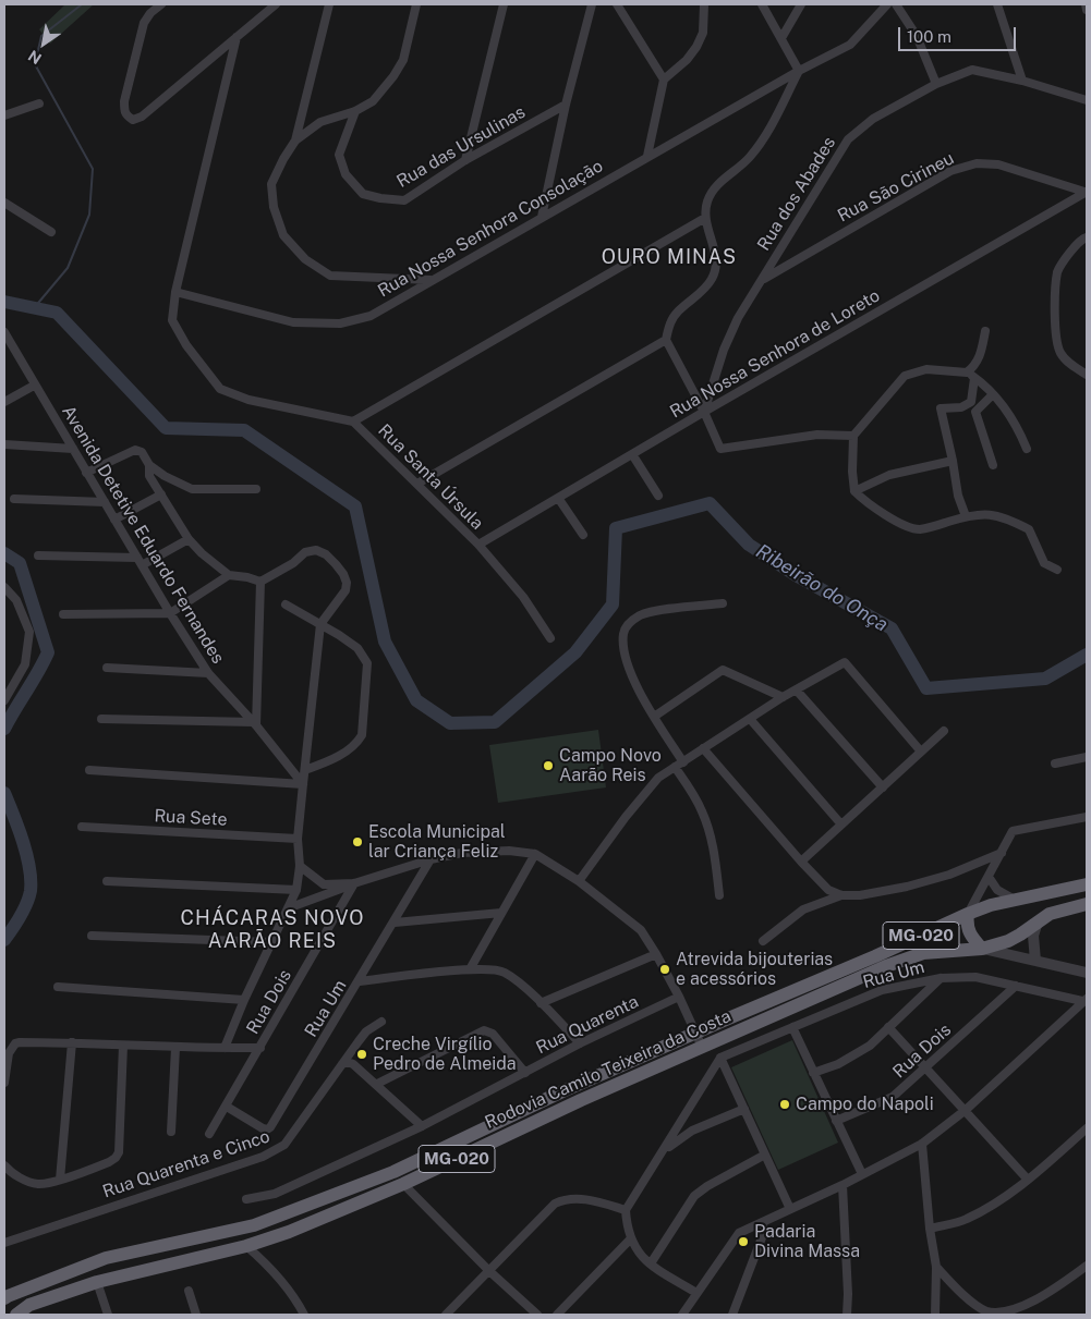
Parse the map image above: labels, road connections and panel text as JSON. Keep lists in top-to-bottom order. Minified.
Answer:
{"streets":{"highway":["MG-020","Rodovia Camilo Teixeira da Costa"],"street":["Rua das Ursulinas","Rua São Cirineu","Rua dos Abades","Rua Nossa Senhora Consolação","Rua Nossa Senhora de Loreto","Rua Santa Úrsula","Avenida Detetive Eduardo Fernandes","Rua Sete","Rua Um","Rua Dois","Rua Quarenta","Rua Quarenta e Cinco"]},"crossings":[["Rua São Cirineu","Rua dos Abades"],["Rua São Cirineu","Rua Nossa Senhora de Loreto"],["Rua dos Abades","Rua Nossa Senhora de Loreto"],["Rua Nossa Senhora Consolação","Rua Santa Úrsula"],["Rua Nossa Senhora de Loreto","Rua Santa Úrsula"],["MG-020","Rodovia Camilo Teixeira da Costa"],["Rua Um","Rua Dois"]],"districts":["OURO MINAS","CHÁCARAS NOVO AARÃO REIS"],"water":["Ribeirão do Onça"],"places":["Campo Novo Aarão Reis","Escola Municipal lar Criança Feliz","Atrevida bijouterias e acessórios","Creche Virgílio Pedro de Almeida","Campo do Napoli","Padaria Divina Massa"],"scale_bar":"100 m","north":"bottom left"}
